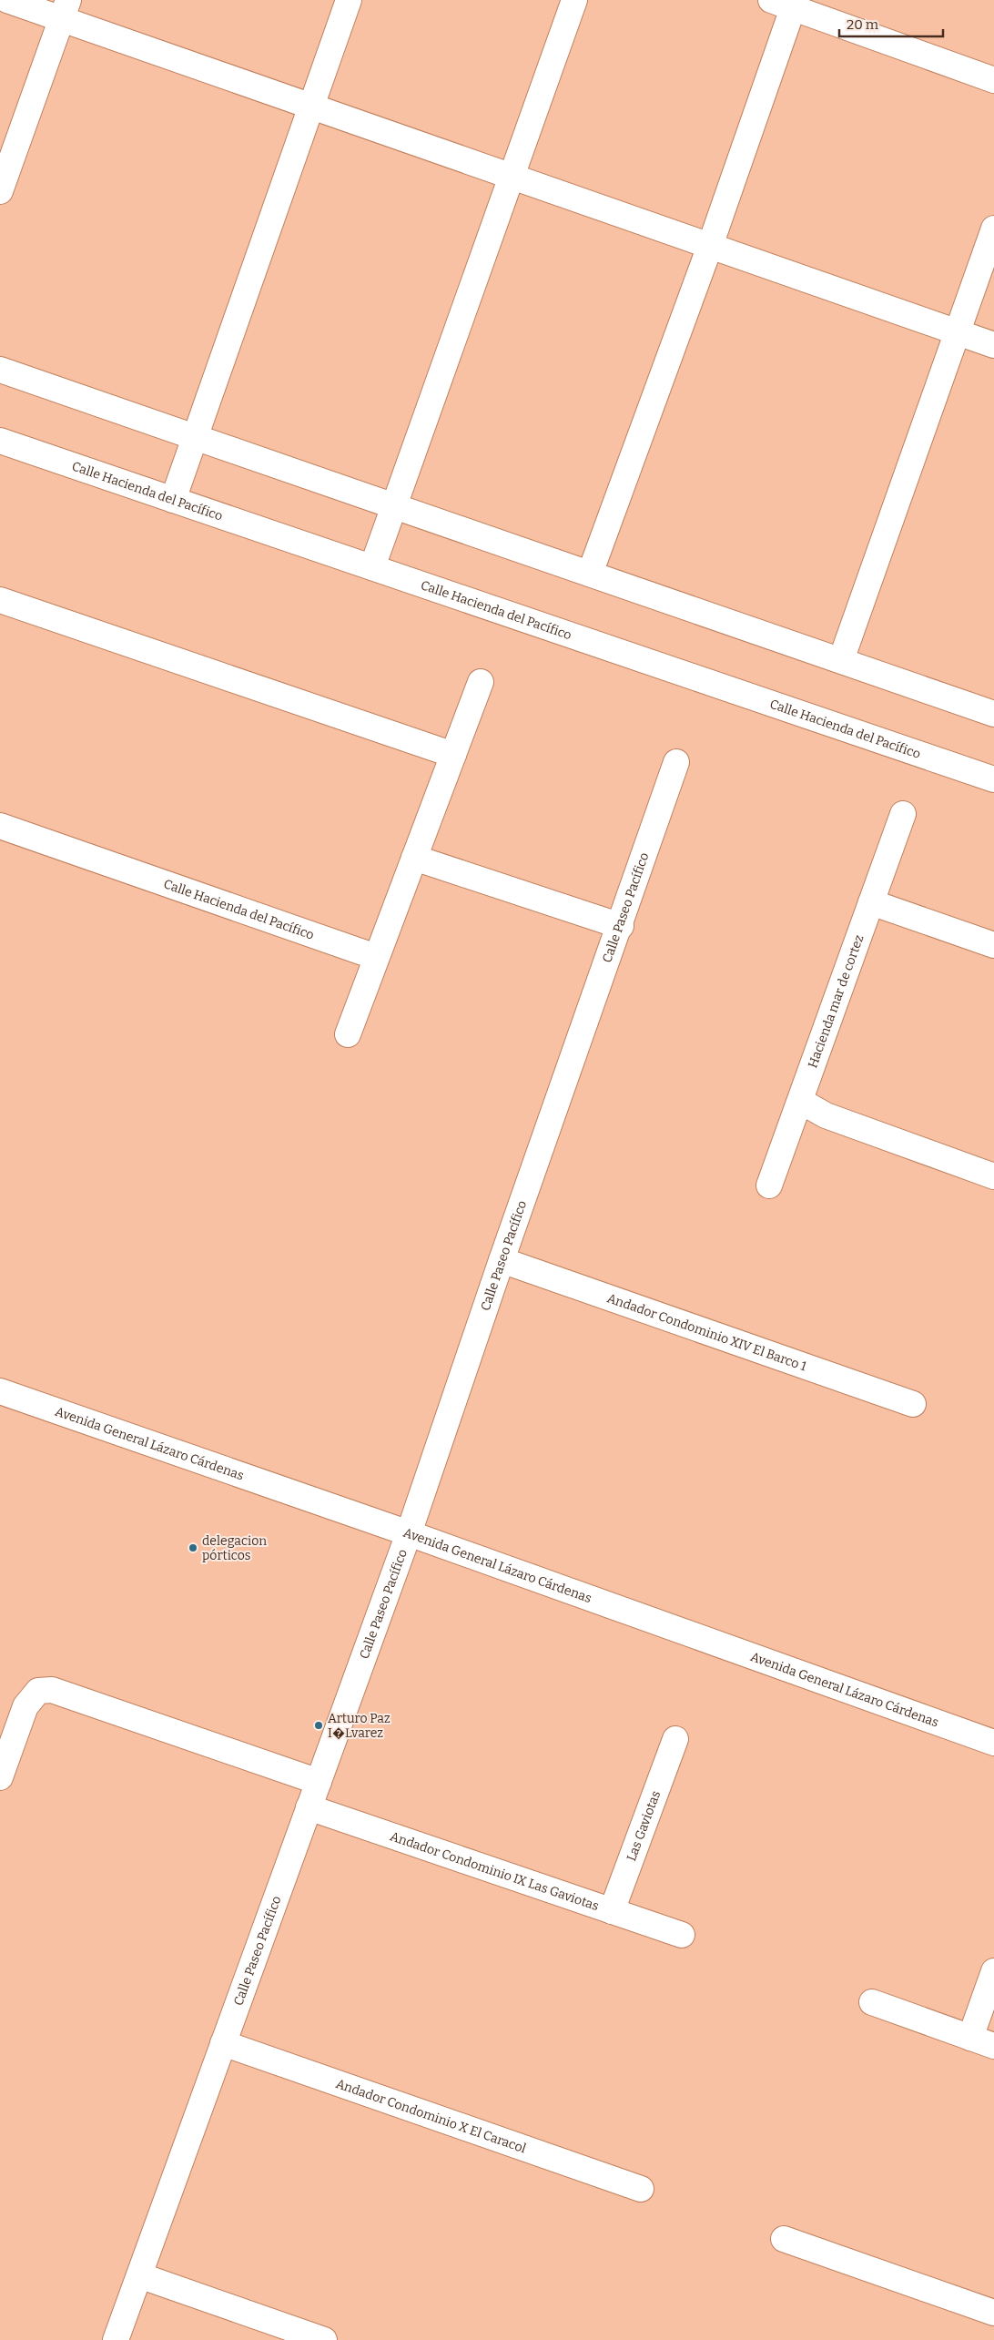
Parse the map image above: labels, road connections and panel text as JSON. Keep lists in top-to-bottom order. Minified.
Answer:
{"streets":{"street":["Calle Hacienda del Pacífico","Calle Paseo Pacífico","Hacienda mar de cortez","Andador Condominio XIV El Barco 1","Avenida General Lázaro Cárdenas","Las Gaviotas","Andador Condominio IX Las Gaviotas","Andador Condominio X El Caracol"]},"crossings":[["Calle Paseo Pacífico","Andador Condominio XIV El Barco 1"],["Calle Paseo Pacífico","Avenida General Lázaro Cárdenas"],["Calle Paseo Pacífico","Andador Condominio IX Las Gaviotas"],["Calle Paseo Pacífico","Andador Condominio X El Caracol"],["Las Gaviotas","Andador Condominio IX Las Gaviotas"]],"places":["delegacion pórticos","Arturo Paz I�Lvarez"],"scale_bar":"20 m"}
